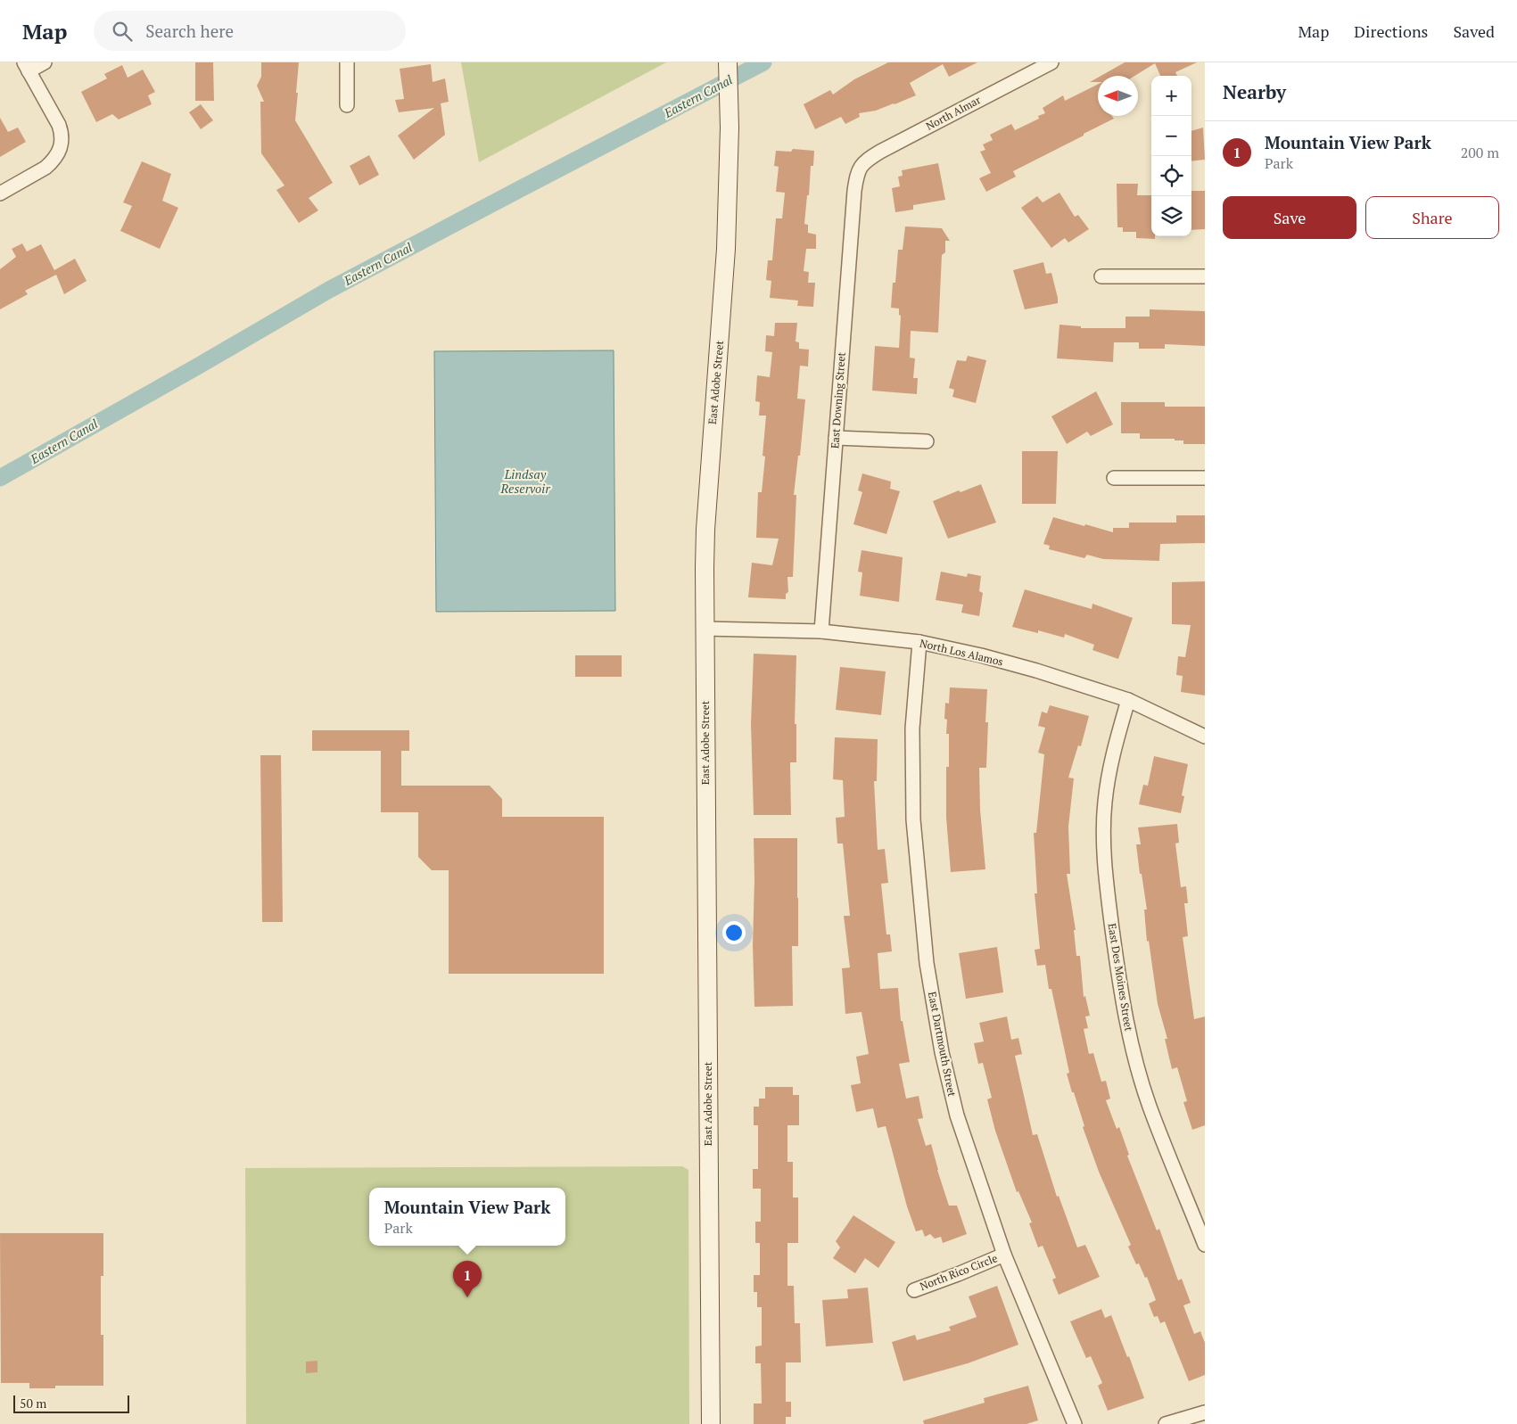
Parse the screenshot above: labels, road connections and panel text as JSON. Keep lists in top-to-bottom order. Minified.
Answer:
{"streets":{"street":["North Almar","East Adobe Street","East Downing Street","North Los Alamos","East Des Moines Street","East Dartmouth Street","North Rico Circle"]},"crossings":[["North Almar","East Downing Street"],["East Adobe Street","North Los Alamos"],["East Downing Street","North Los Alamos"],["North Los Alamos","East Des Moines Street"],["North Los Alamos","East Dartmouth Street"],["East Dartmouth Street","North Rico Circle"]],"water":["Eastern Canal","Lindsay Reservoir"],"scale_bar":"50 m","north":"left","page":{"header":"Map","search":"Search here","nav":["Map","Directions","Saved"],"heading":"Nearby","map_buttons":["+","−"],"list":[{"mark":"1","name":"Mountain View Park","note":"Park","value":"200 m"}],"buttons":["Save","Share"],"popup":["Mountain View Park","Park"],"pins":"1","scale":"50 m"}}
